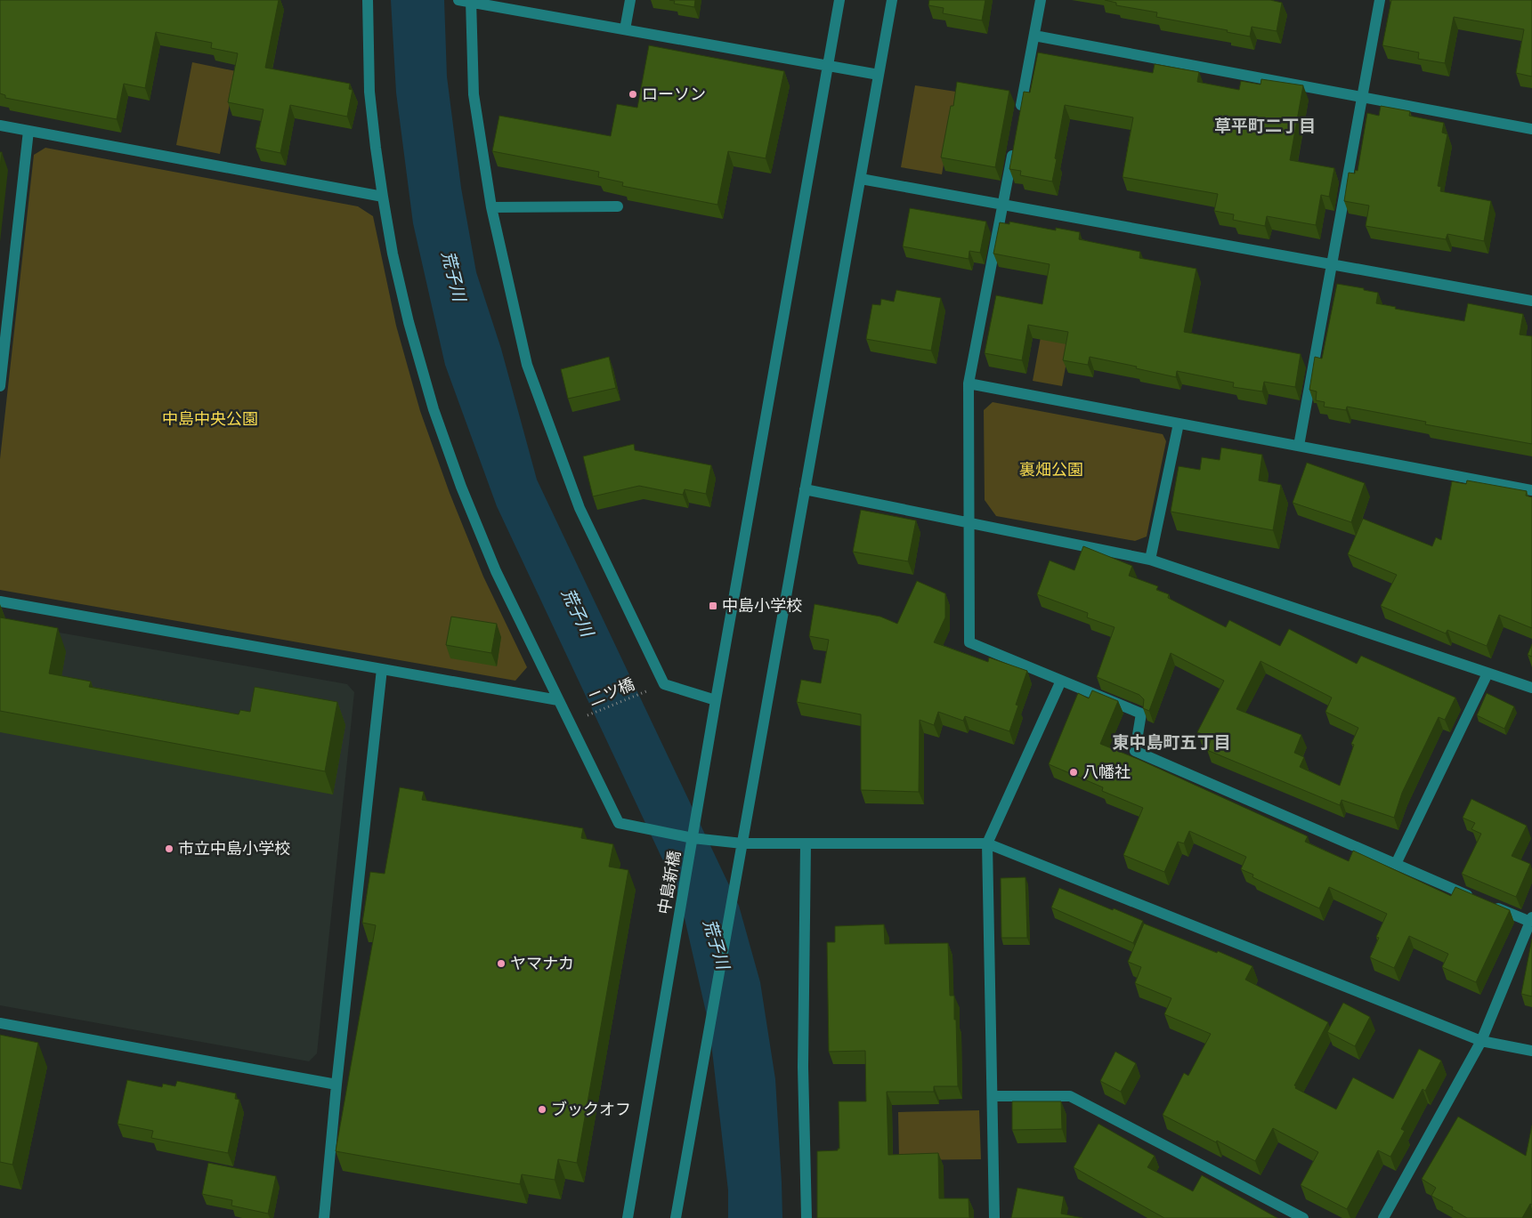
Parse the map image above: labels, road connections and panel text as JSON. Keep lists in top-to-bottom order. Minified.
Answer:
{"streets":{"street":["中島新橋"],"path":["二ツ橋"]},"districts":["草平町二丁目","東中島町五丁目"],"water":["荒子川"],"parks":["中島中央公園","裏畑公園"],"places":{"other":["ローソン","八幡社","市立中島小学校","ヤマナカ","ブックオフ"],"transit":["中島小学校"]}}
